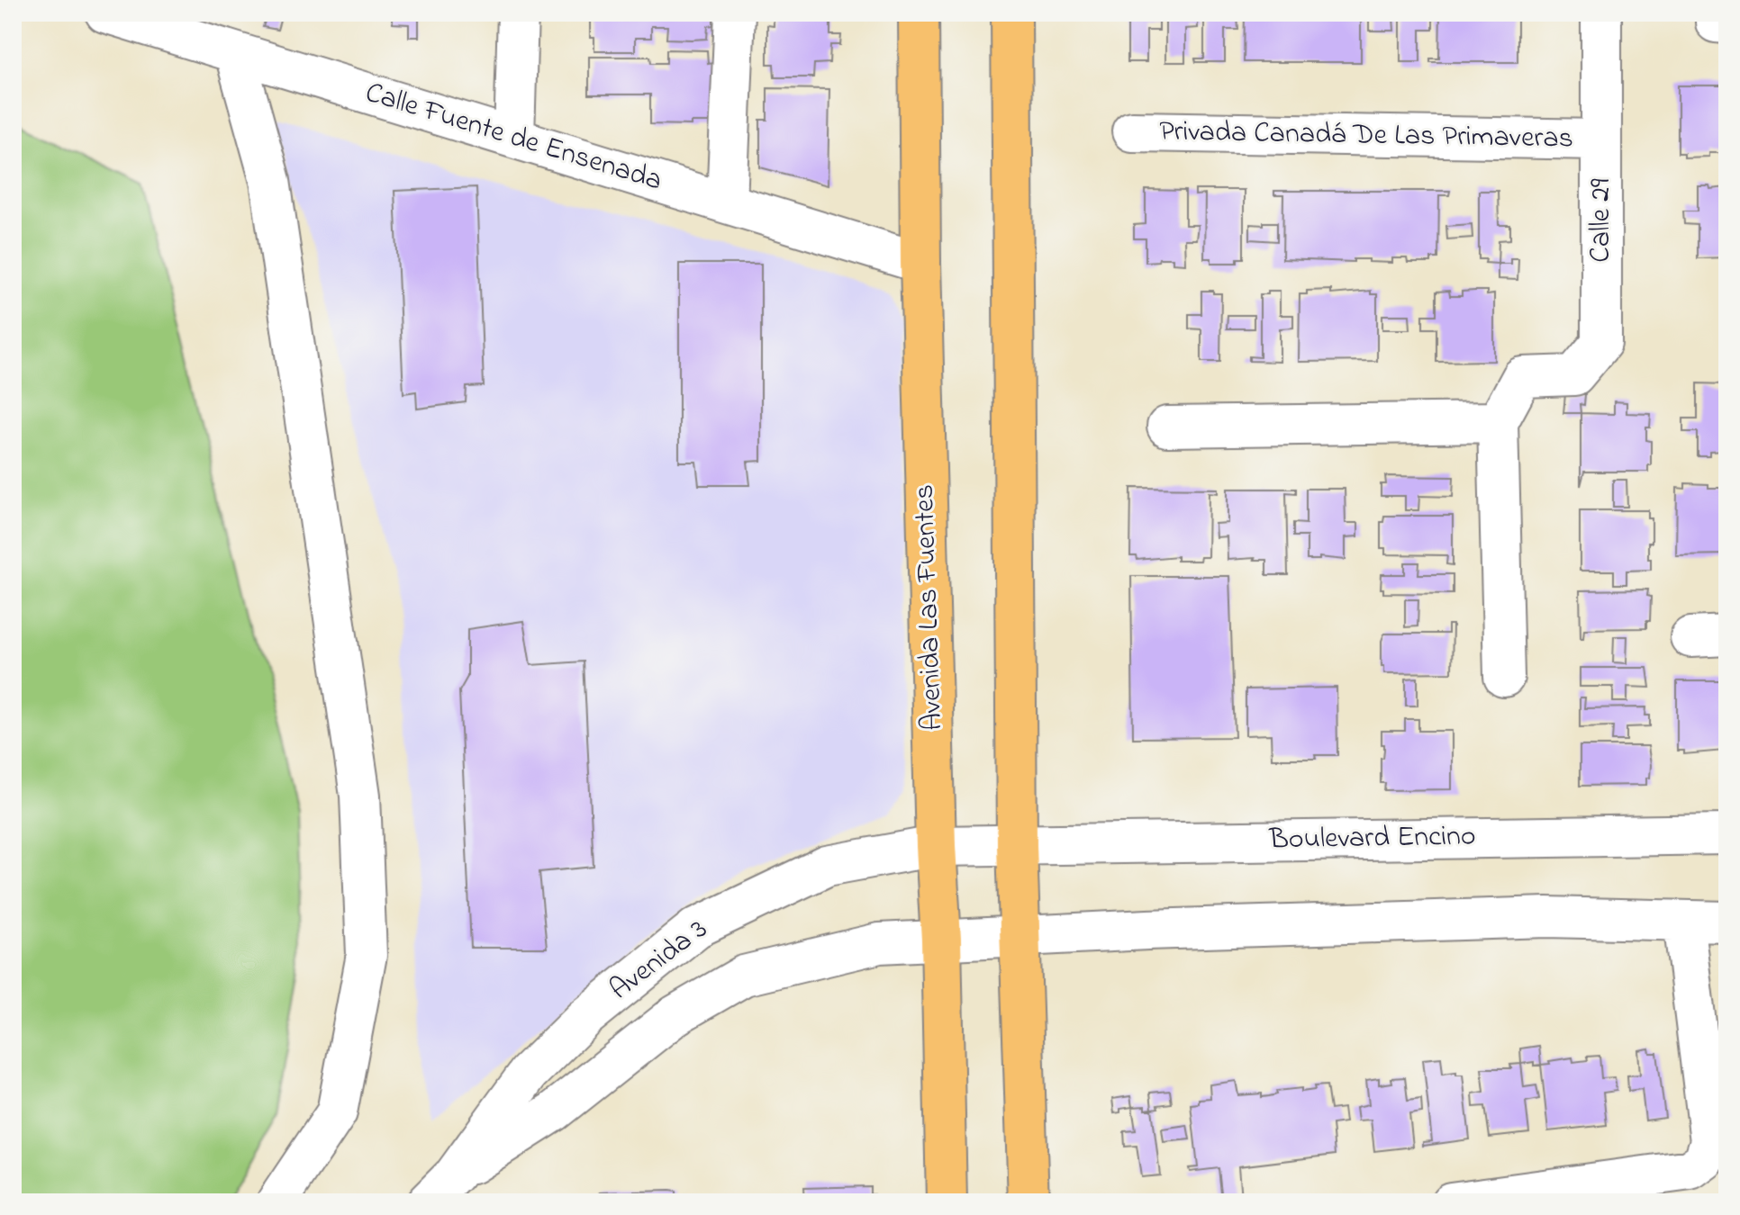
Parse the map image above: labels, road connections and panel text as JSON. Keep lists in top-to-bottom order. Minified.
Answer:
{"streets":{"main road":["Avenida Las Fuentes"],"street":["Privada Canadá De Las Primaveras","Calle Fuente de Ensenada","Calle 29","Boulevard Encino","Avenida 3"]},"crossings":[["Privada Canadá De Las Primaveras","Calle 29"],["Calle Fuente de Ensenada","Avenida Las Fuentes"],["Avenida Las Fuentes","Avenida 3"],["Boulevard Encino","Avenida 3"]]}
